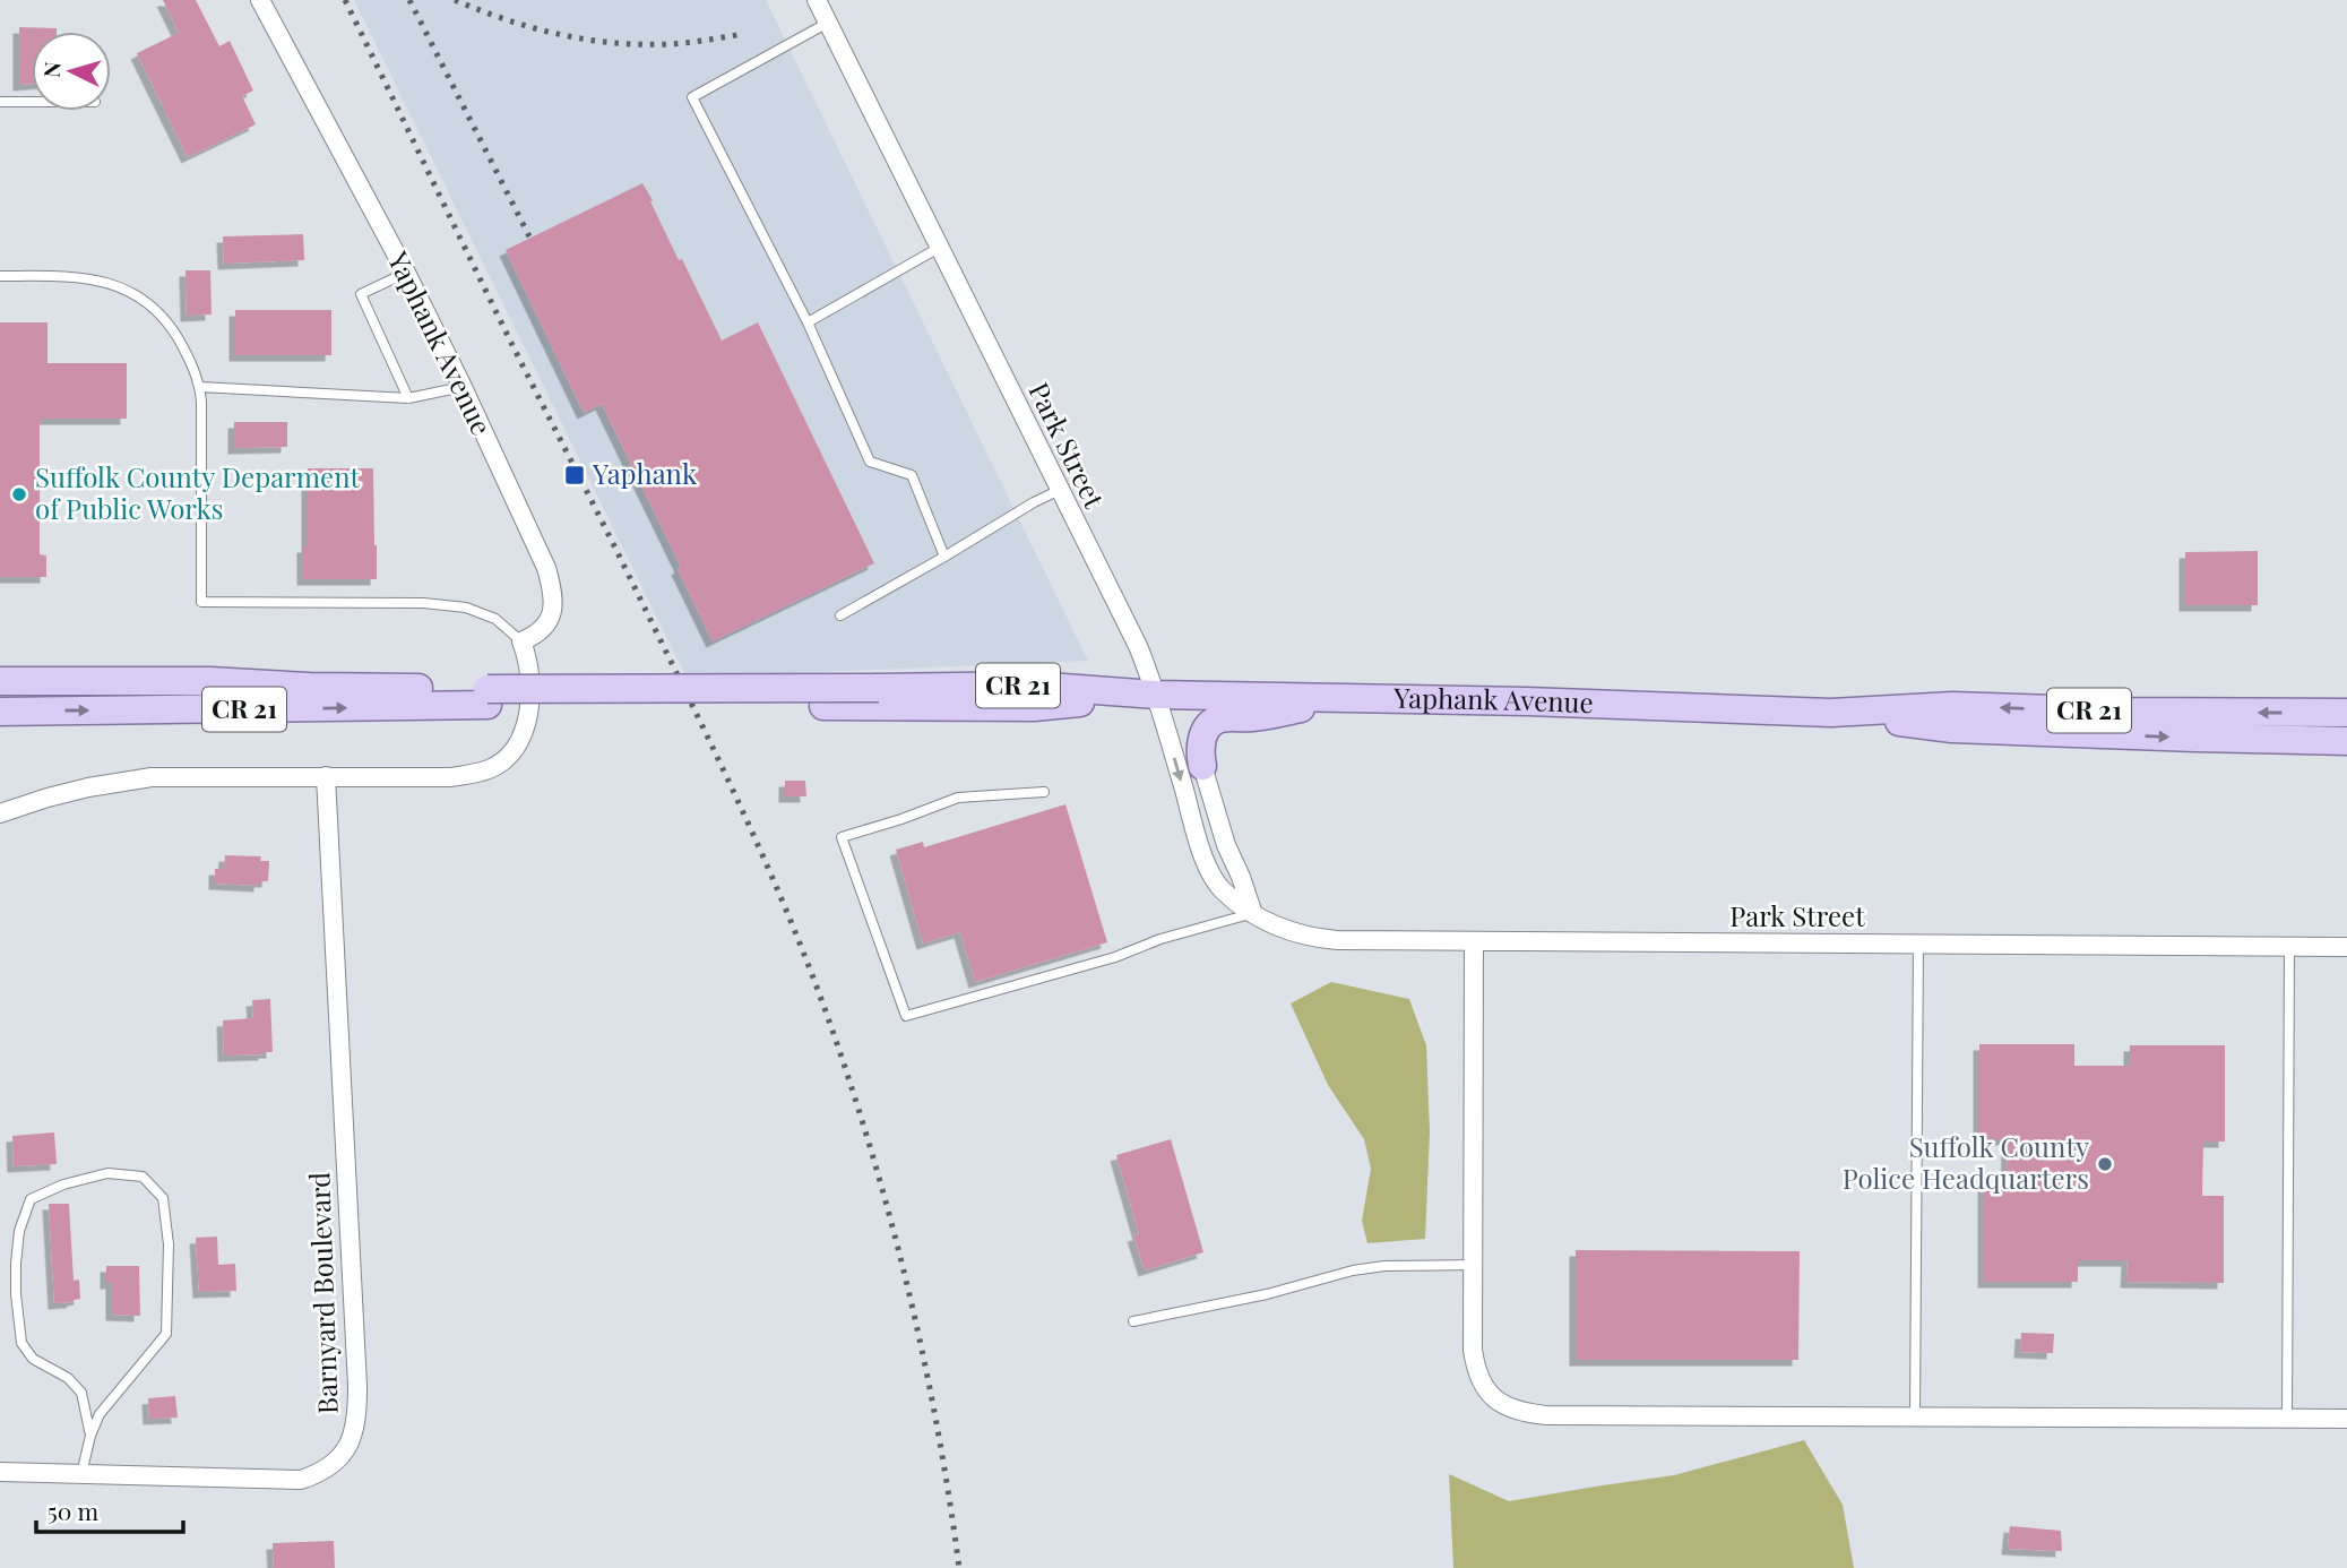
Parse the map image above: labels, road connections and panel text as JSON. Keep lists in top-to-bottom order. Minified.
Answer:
{"streets":{"main road":["Yaphank Avenue","CR 21"],"street":["Park Street","Barnyard Boulevard"]},"crossings":[["Yaphank Avenue","Park Street"]],"places":{"transit":["Yaphank"],"other":["Suffolk County Deparment of Public Works","Suffolk County Police Headquarters"]},"scale_bar":"50 m","north":"left"}
